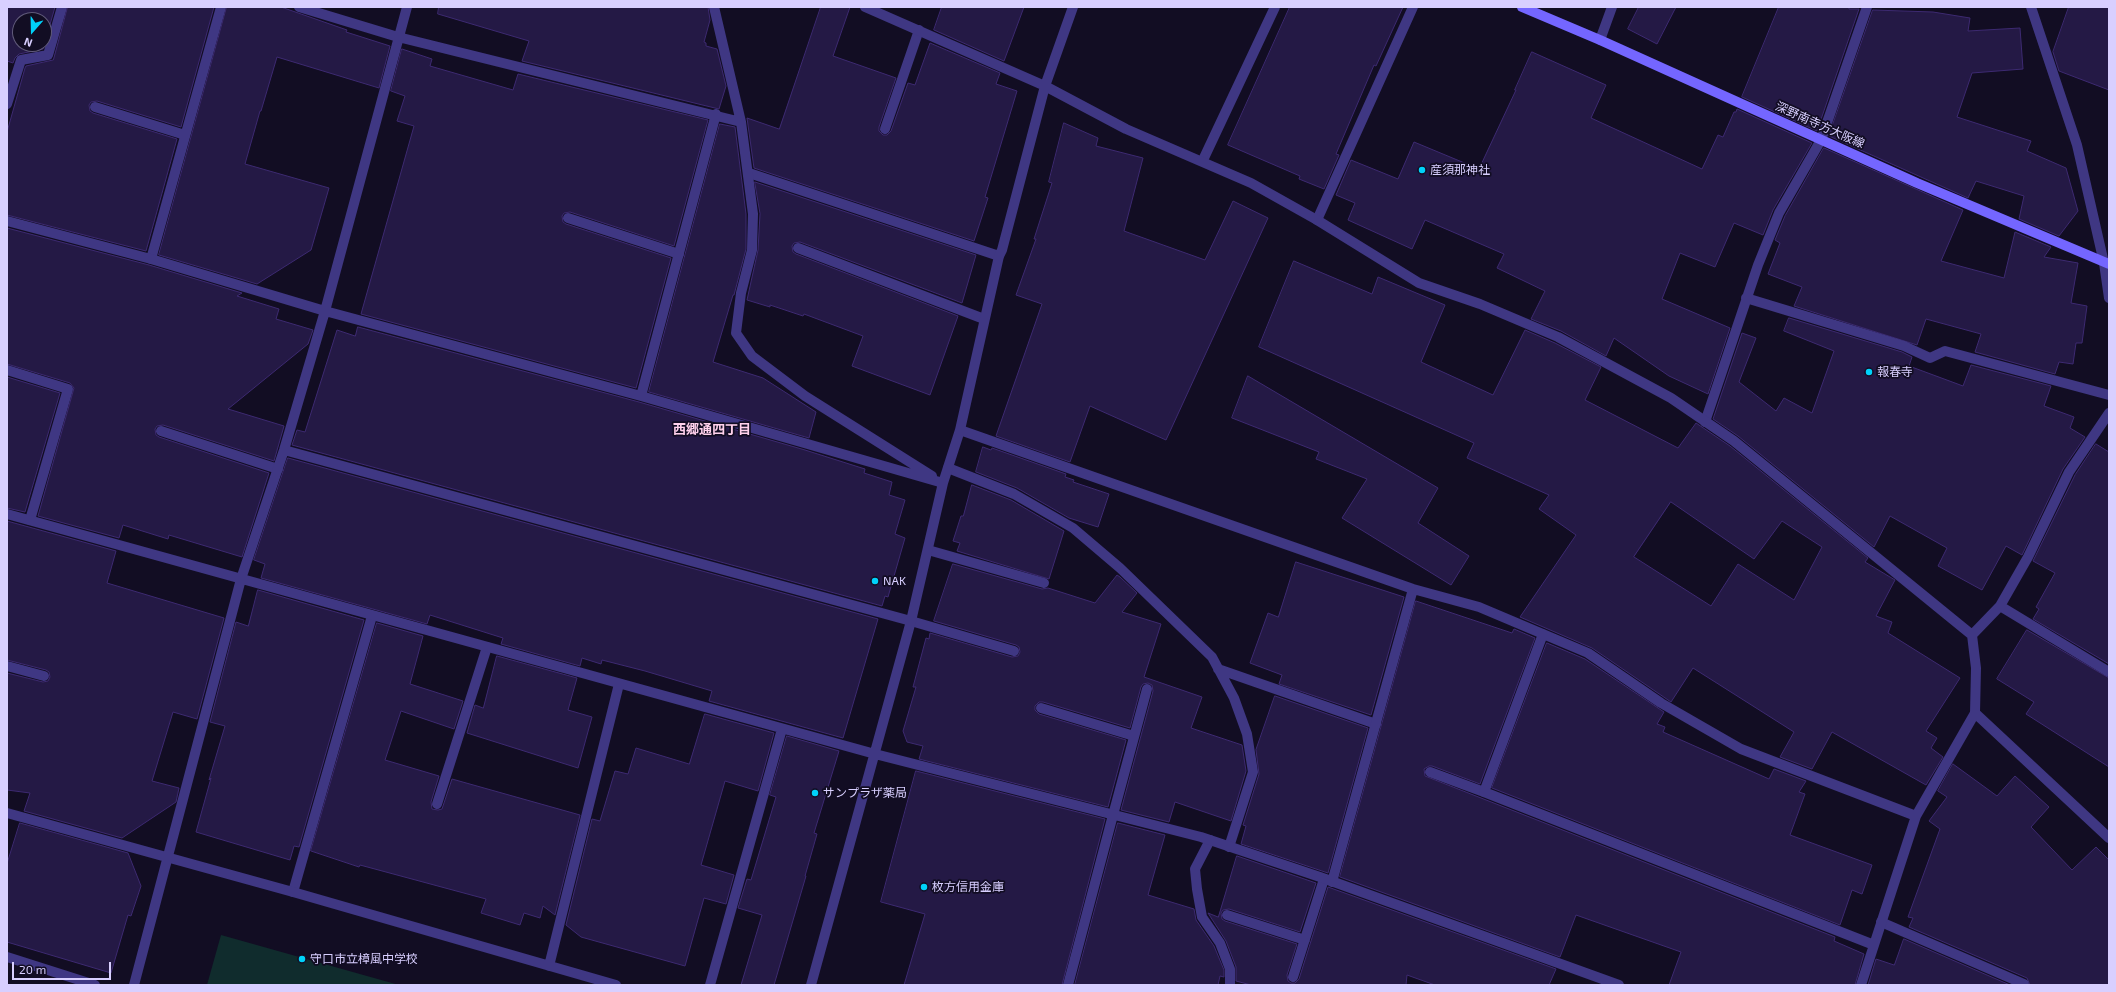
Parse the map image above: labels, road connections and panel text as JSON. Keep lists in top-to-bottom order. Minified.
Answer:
{"streets":{"main road":["深野南寺方大阪線"]},"districts":["西郷通四丁目"],"places":["産須那神社","報春寺","NAK","サンプラザ薬局","枚方信用金庫","守口市立樟風中学校"],"scale_bar":"20 m","north":"bottom"}
